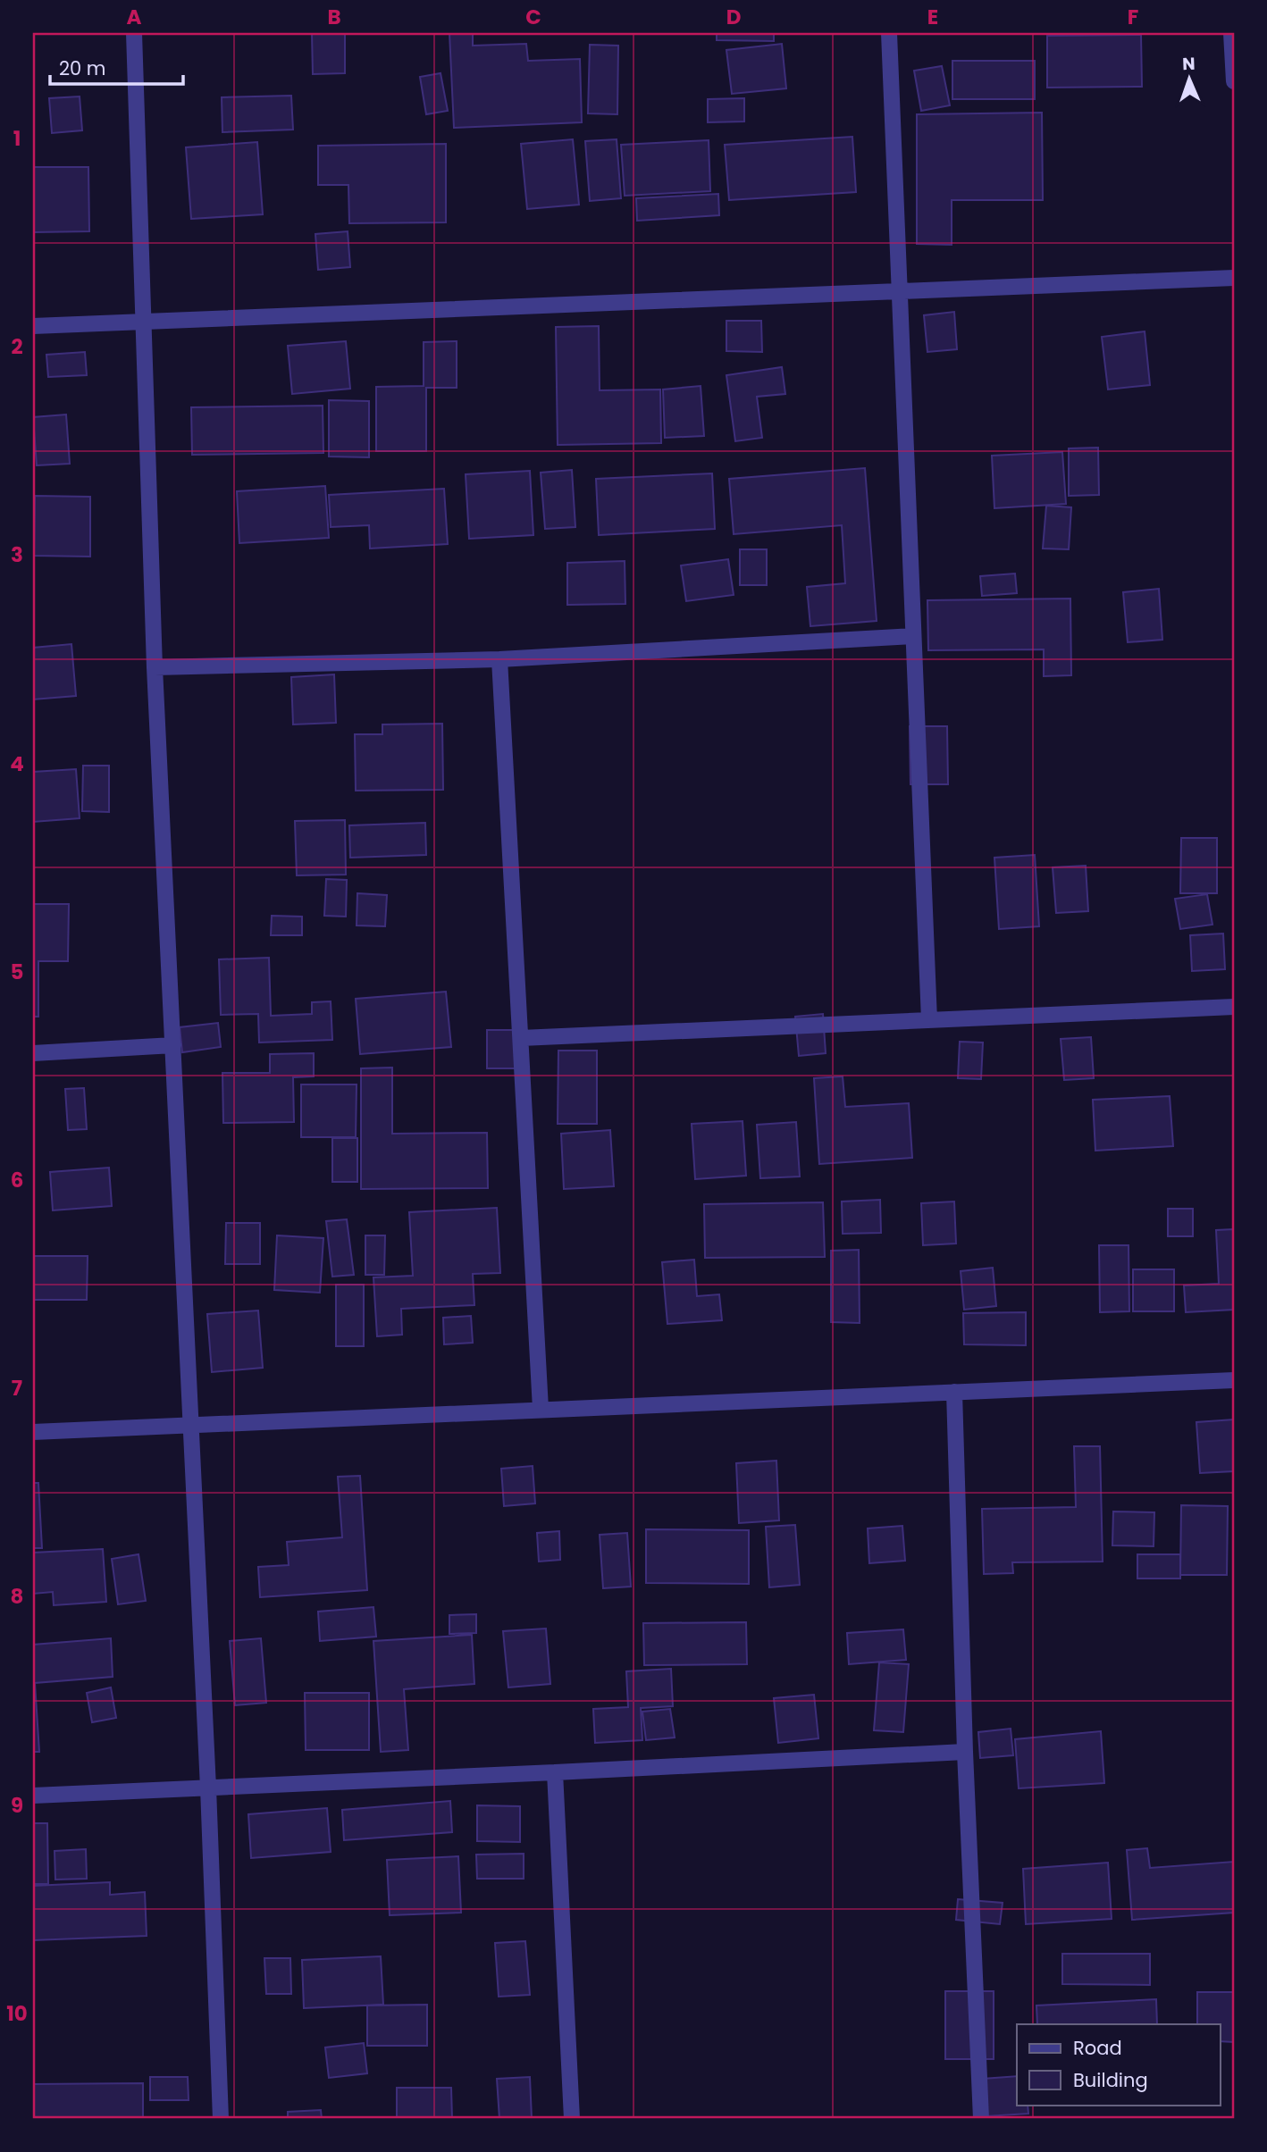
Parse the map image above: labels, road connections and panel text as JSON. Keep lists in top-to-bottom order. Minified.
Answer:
{"legend":["Road","Building"],"scale_bar":"20 m","north":"top","grid":{"columns":["A","B","C","D","E","F"],"rows":["1","2","3","4","5","6","7","8","9","10"]}}
